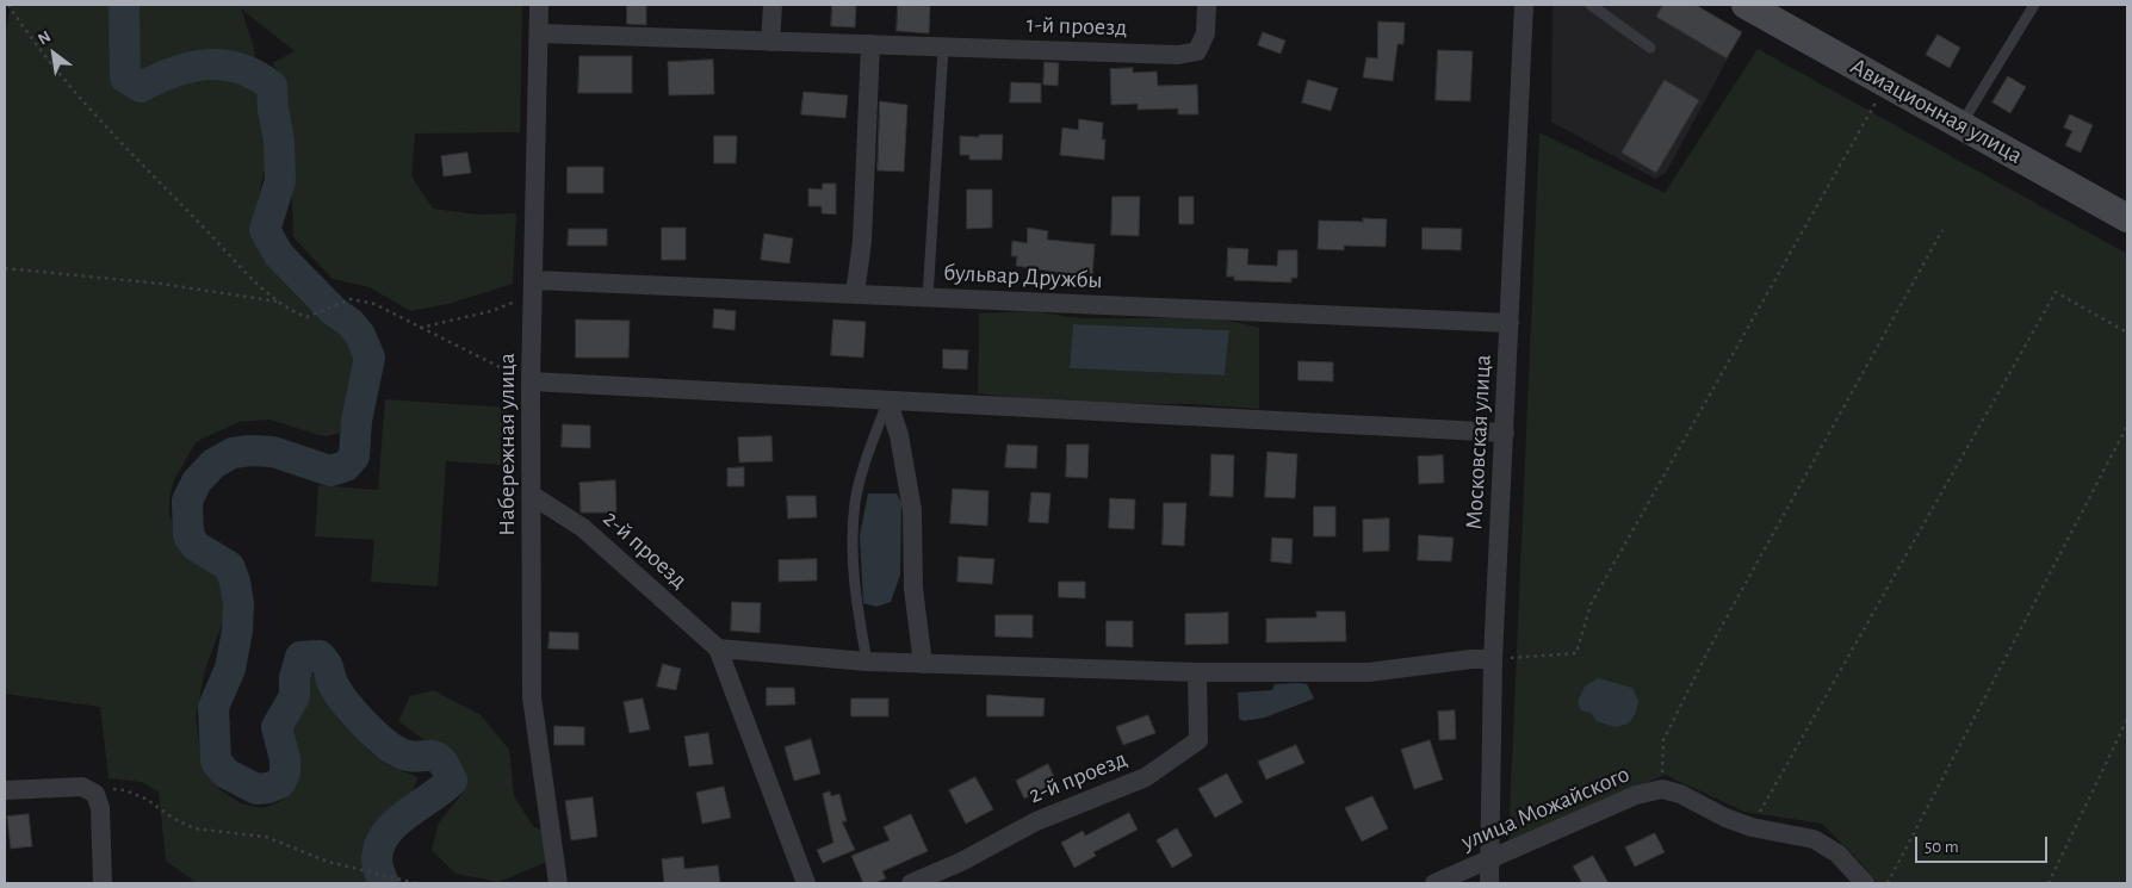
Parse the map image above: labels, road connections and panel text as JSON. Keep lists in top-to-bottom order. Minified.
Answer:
{"streets":{"street":["1-й проезд","Авиационная улица","бульвар Дружбы","Московская улица","Набережная улица","2-й проезд","улица Можайского"]},"crossings":[["1-й проезд","Набережная улица"],["бульвар Дружбы","Московская улица"],["бульвар Дружбы","Набережная улица"],["Московская улица","улица Можайского"],["Набережная улица","2-й проезд"]],"scale_bar":"50 m","north":"top left"}
